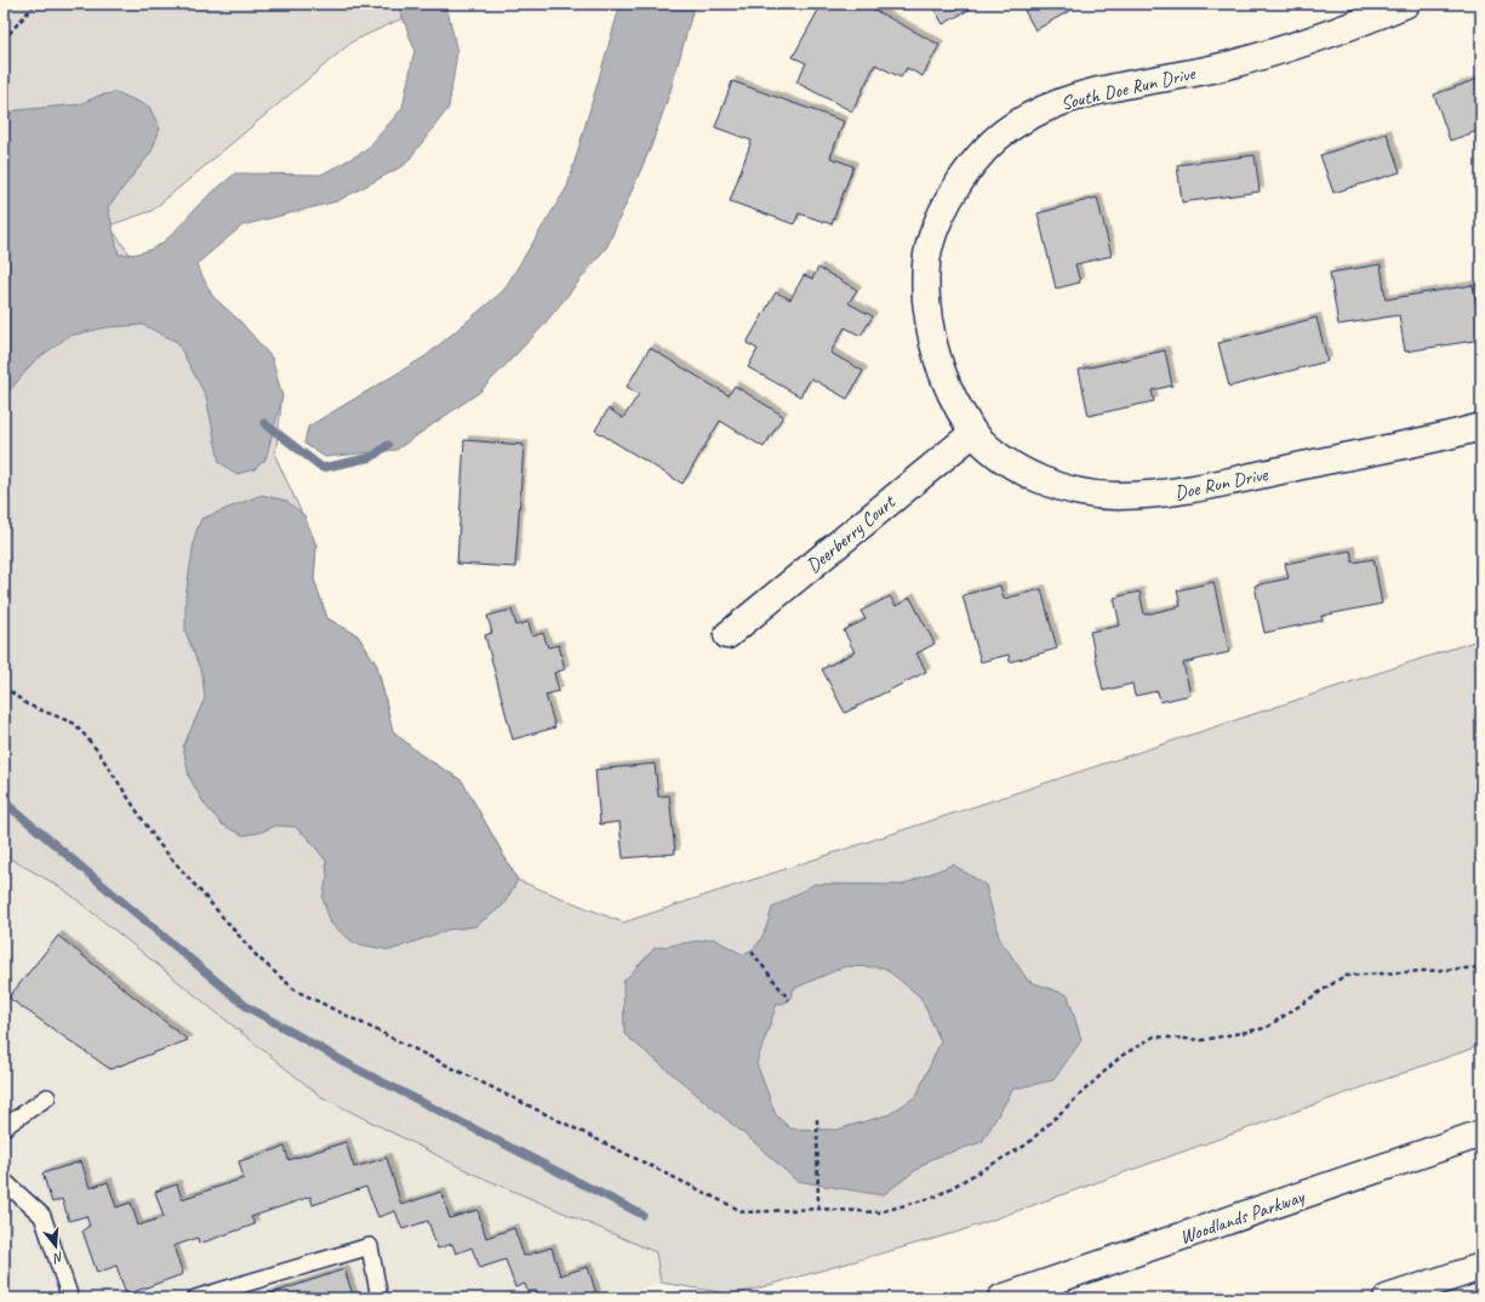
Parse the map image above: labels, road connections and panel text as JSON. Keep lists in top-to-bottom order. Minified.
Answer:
{"streets":{"street":["South Doe Run Drive","Doe Run Drive","Deerberry Court","Woodlands Parkway"]},"crossings":[["South Doe Run Drive","Doe Run Drive"],["South Doe Run Drive","Deerberry Court"],["Doe Run Drive","Deerberry Court"]],"north":"bottom"}
